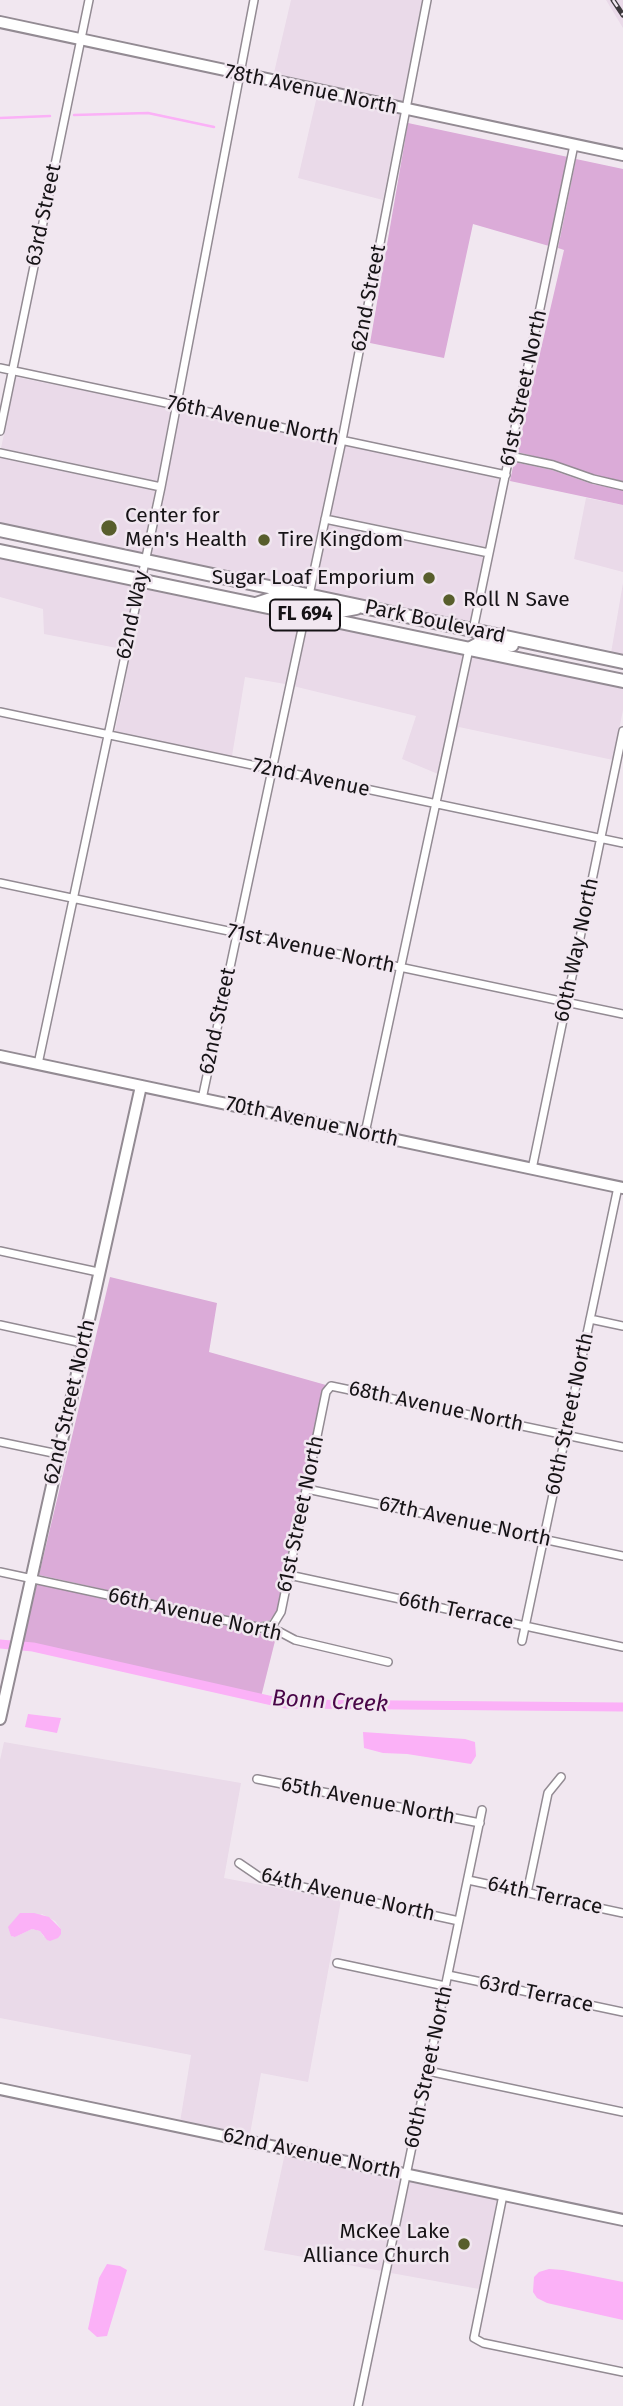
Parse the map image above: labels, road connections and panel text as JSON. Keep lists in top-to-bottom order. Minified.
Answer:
{"streets":{"main road":["FL 694","Park Boulevard"],"street":["78th Avenue North","63rd Street","62nd Street","61st Street North","76th Avenue North","62nd Way","72nd Avenue","71st Avenue North","60th Way North","70th Avenue North","62nd Street North","68th Avenue North","60th Street North","67th Avenue North","66th Terrace","66th Avenue North","65th Avenue North","64th Avenue North","64th Terrace","63rd Terrace","62nd Avenue North"]},"crossings":[["78th Avenue North","63rd Street"],["78th Avenue North","62nd Street"],["78th Avenue North","61st Street North"],["78th Avenue North","62nd Way"],["63rd Street","76th Avenue North"],["62nd Street","76th Avenue North"],["62nd Street","Park Boulevard"],["62nd Street","72nd Avenue"],["62nd Street","71st Avenue North"],["62nd Street","70th Avenue North"],["61st Street North","76th Avenue North"],["61st Street North","Park Boulevard"],["61st Street North","68th Avenue North"],["61st Street North","67th Avenue North"],["61st Street North","66th Terrace"],["61st Street North","66th Avenue North"],["76th Avenue North","62nd Way"],["62nd Way","Park Boulevard"],["62nd Way","72nd Avenue"],["62nd Way","71st Avenue North"],["62nd Way","70th Avenue North"],["72nd Avenue","60th Way North"],["71st Avenue North","60th Way North"],["60th Way North","70th Avenue North"],["70th Avenue North","62nd Street North"],["70th Avenue North","60th Street North"],["62nd Street North","66th Avenue North"],["68th Avenue North","60th Street North"],["60th Street North","67th Avenue North"],["60th Street North","66th Terrace"],["60th Street North","65th Avenue North"],["60th Street North","64th Avenue North"],["60th Street North","64th Terrace"],["60th Street North","63rd Terrace"],["60th Street North","62nd Avenue North"]],"water":["Bonn Creek"],"places":["Center for Men's Health","Tire Kingdom","Sugar Loaf Emporium","Roll N Save","McKee Lake Alliance Church"]}
